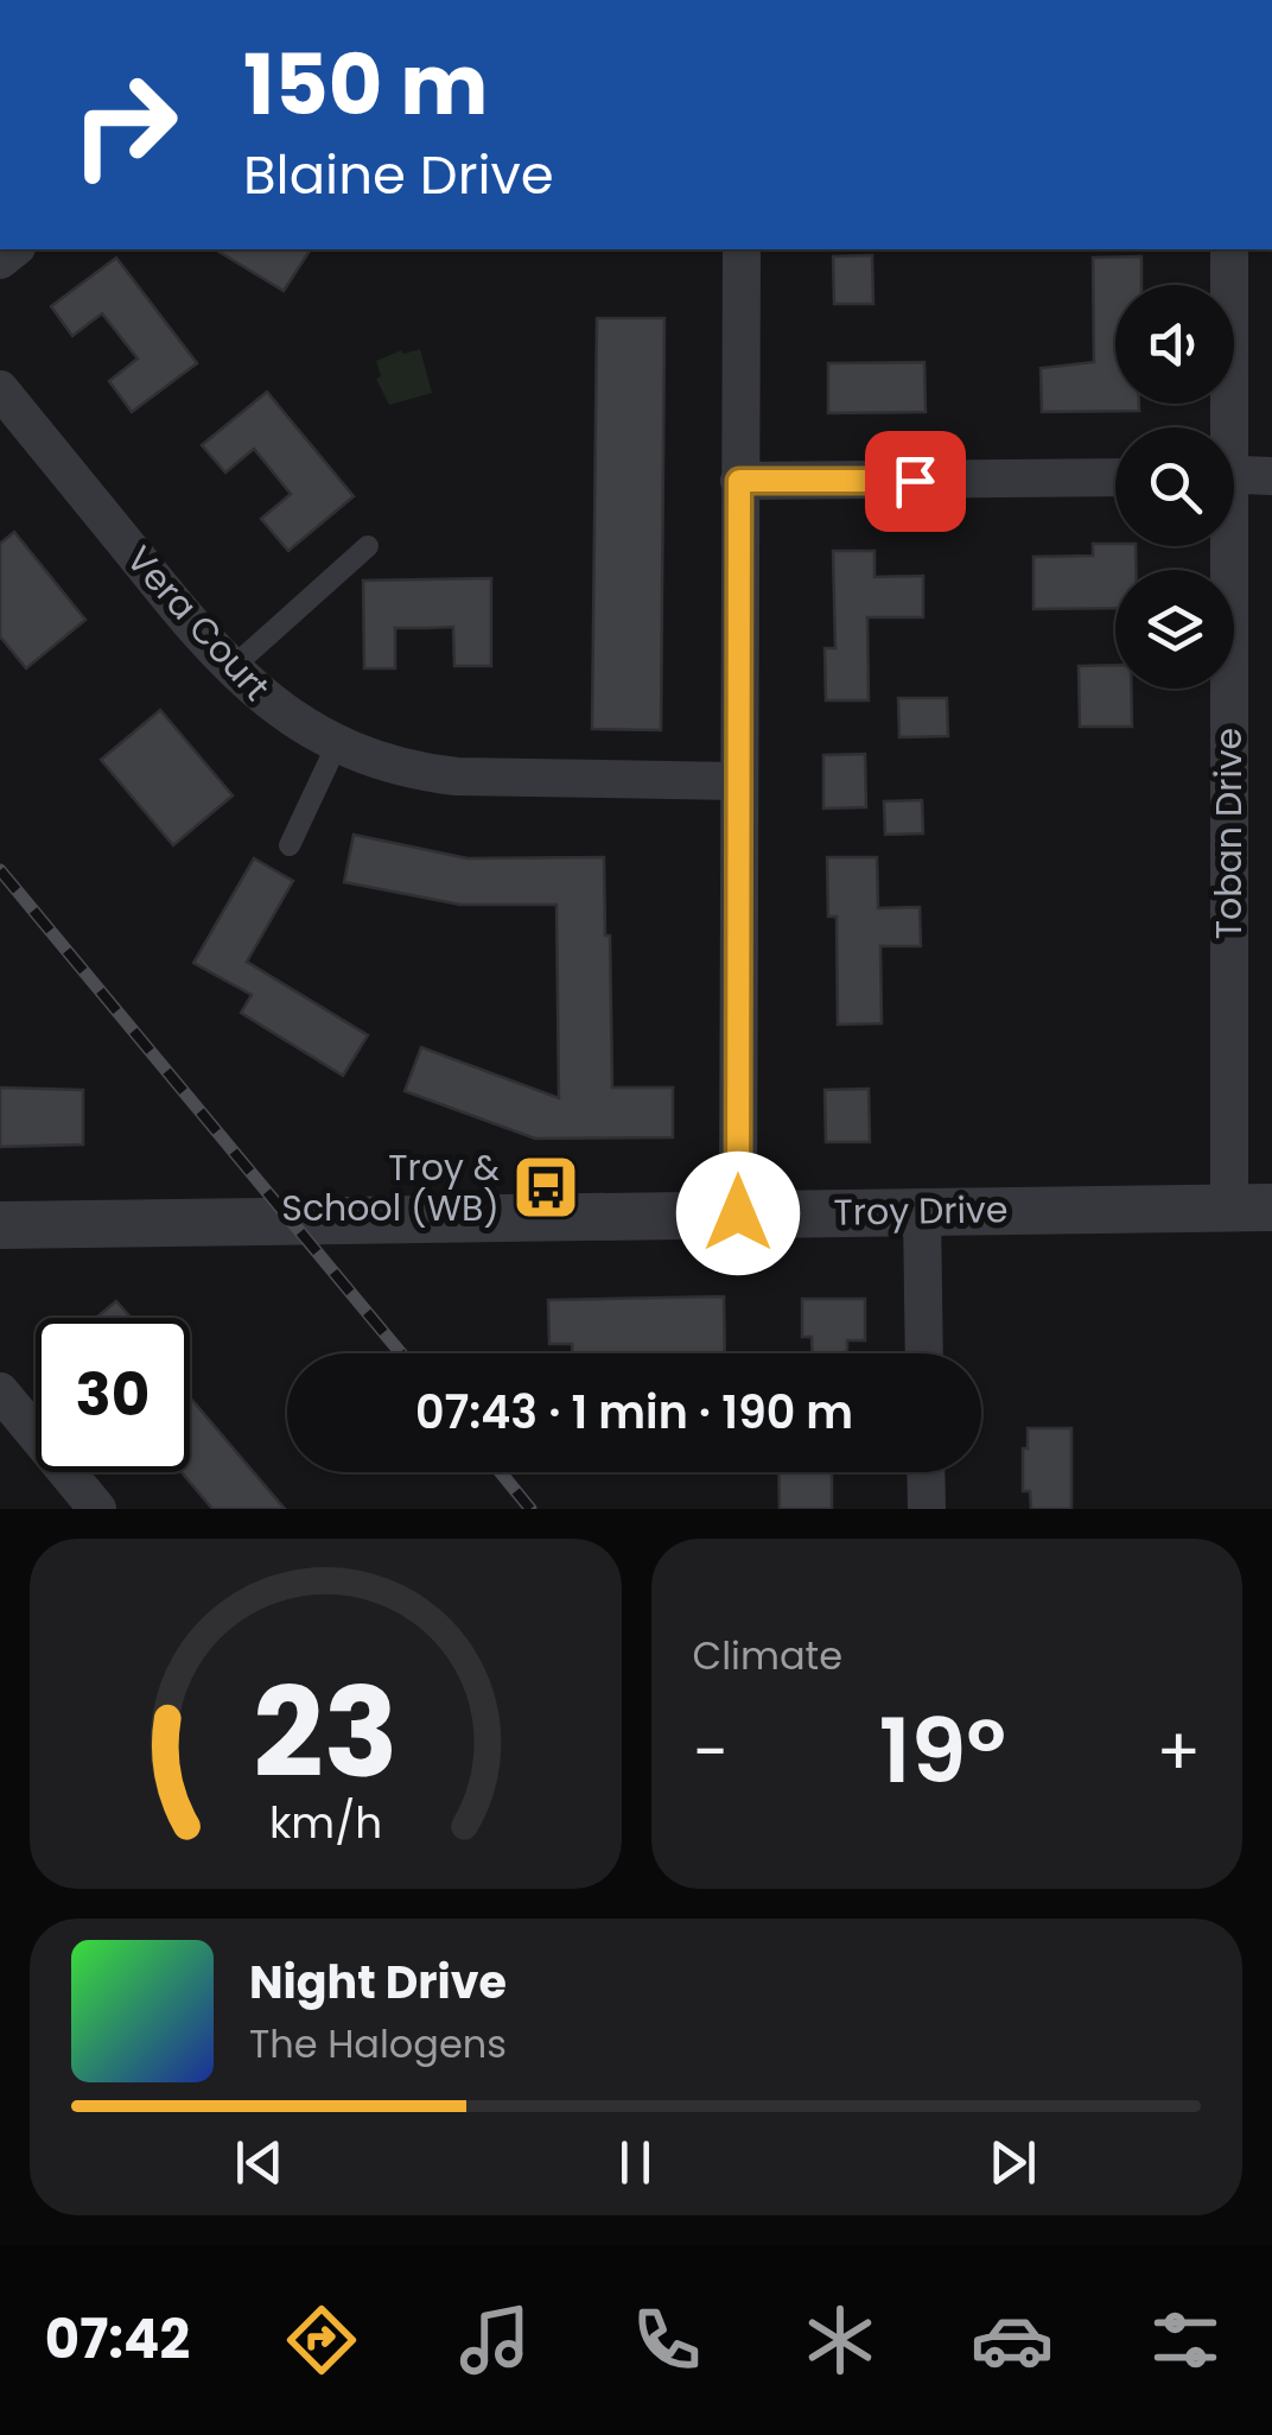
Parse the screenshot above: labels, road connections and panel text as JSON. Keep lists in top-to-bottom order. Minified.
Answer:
{"streets":{"street":["Vera Court","Toban Drive","Troy Drive"]},"crossings":[["Toban Drive","Troy Drive"]],"places":{"bus stop":["Troy & School (WB)"]},"page":{"turn":["150 m","Blaine Drive"],"limit":"30","trip":"07:43 · 1 min · 190 m","tile":"Climate","heat":["−","19°","+"],"song":["Night Drive","The Halogens"],"tabs":"07:42","gauge":["23","km/h"]}}
